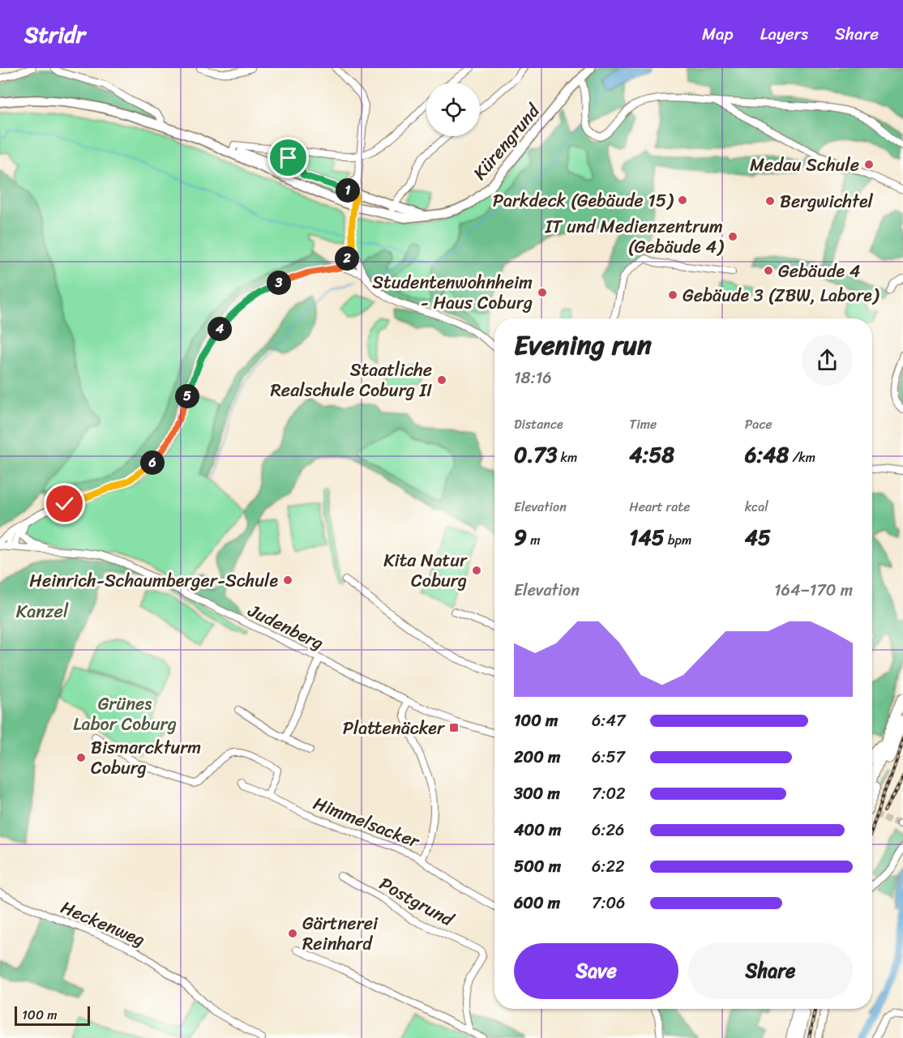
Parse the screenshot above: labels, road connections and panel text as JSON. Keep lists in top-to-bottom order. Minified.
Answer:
{"streets":{"main road":["Kürengrund"],"street":["Judenberg","Himmelsacker","Postgrund","Heckenweg"]},"parks":["Kanzel","Grünes Labor Coburg"],"places":{"other":["Medau Schule","Parkdeck (Gebäude 15)","Bergwichtel","IT und Medienzentrum (Gebäude 4)","Gebäude 4","Studentenwohnheim - Haus Coburg","Gebäude 3 (ZBW, Labore)","Staatliche Realschule Coburg II","Kita Natur Coburg","Heinrich-Schaumberger-Schule","Bismarckturm Coburg","Gärtnerei Reinhard"],"transit":["Plattenäcker"]},"scale_bar":"100 m","page":{"header":"Stridr","nav":["Map","Layers","Share"],"pins":["1","2","3","4","5","6"],"heading":["Evening run","18:16"],"stats":[["Distance","0.73 km"],["Time","4:58"],["Pace","6:48 /km"],["Elevation","9 m"],["Heart rate","145 bpm"],["kcal","45"]],"chart":["Elevation","164–170 m"],"list":[{"name":"100 m","note":"6:47"},{"name":"200 m","note":"6:57"},{"name":"300 m","note":"7:02"},{"name":"400 m","note":"6:26"},{"name":"500 m","note":"6:22"},{"name":"600 m","note":"7:06"}],"buttons":["Save","Share"],"scale":"100 m"}}
